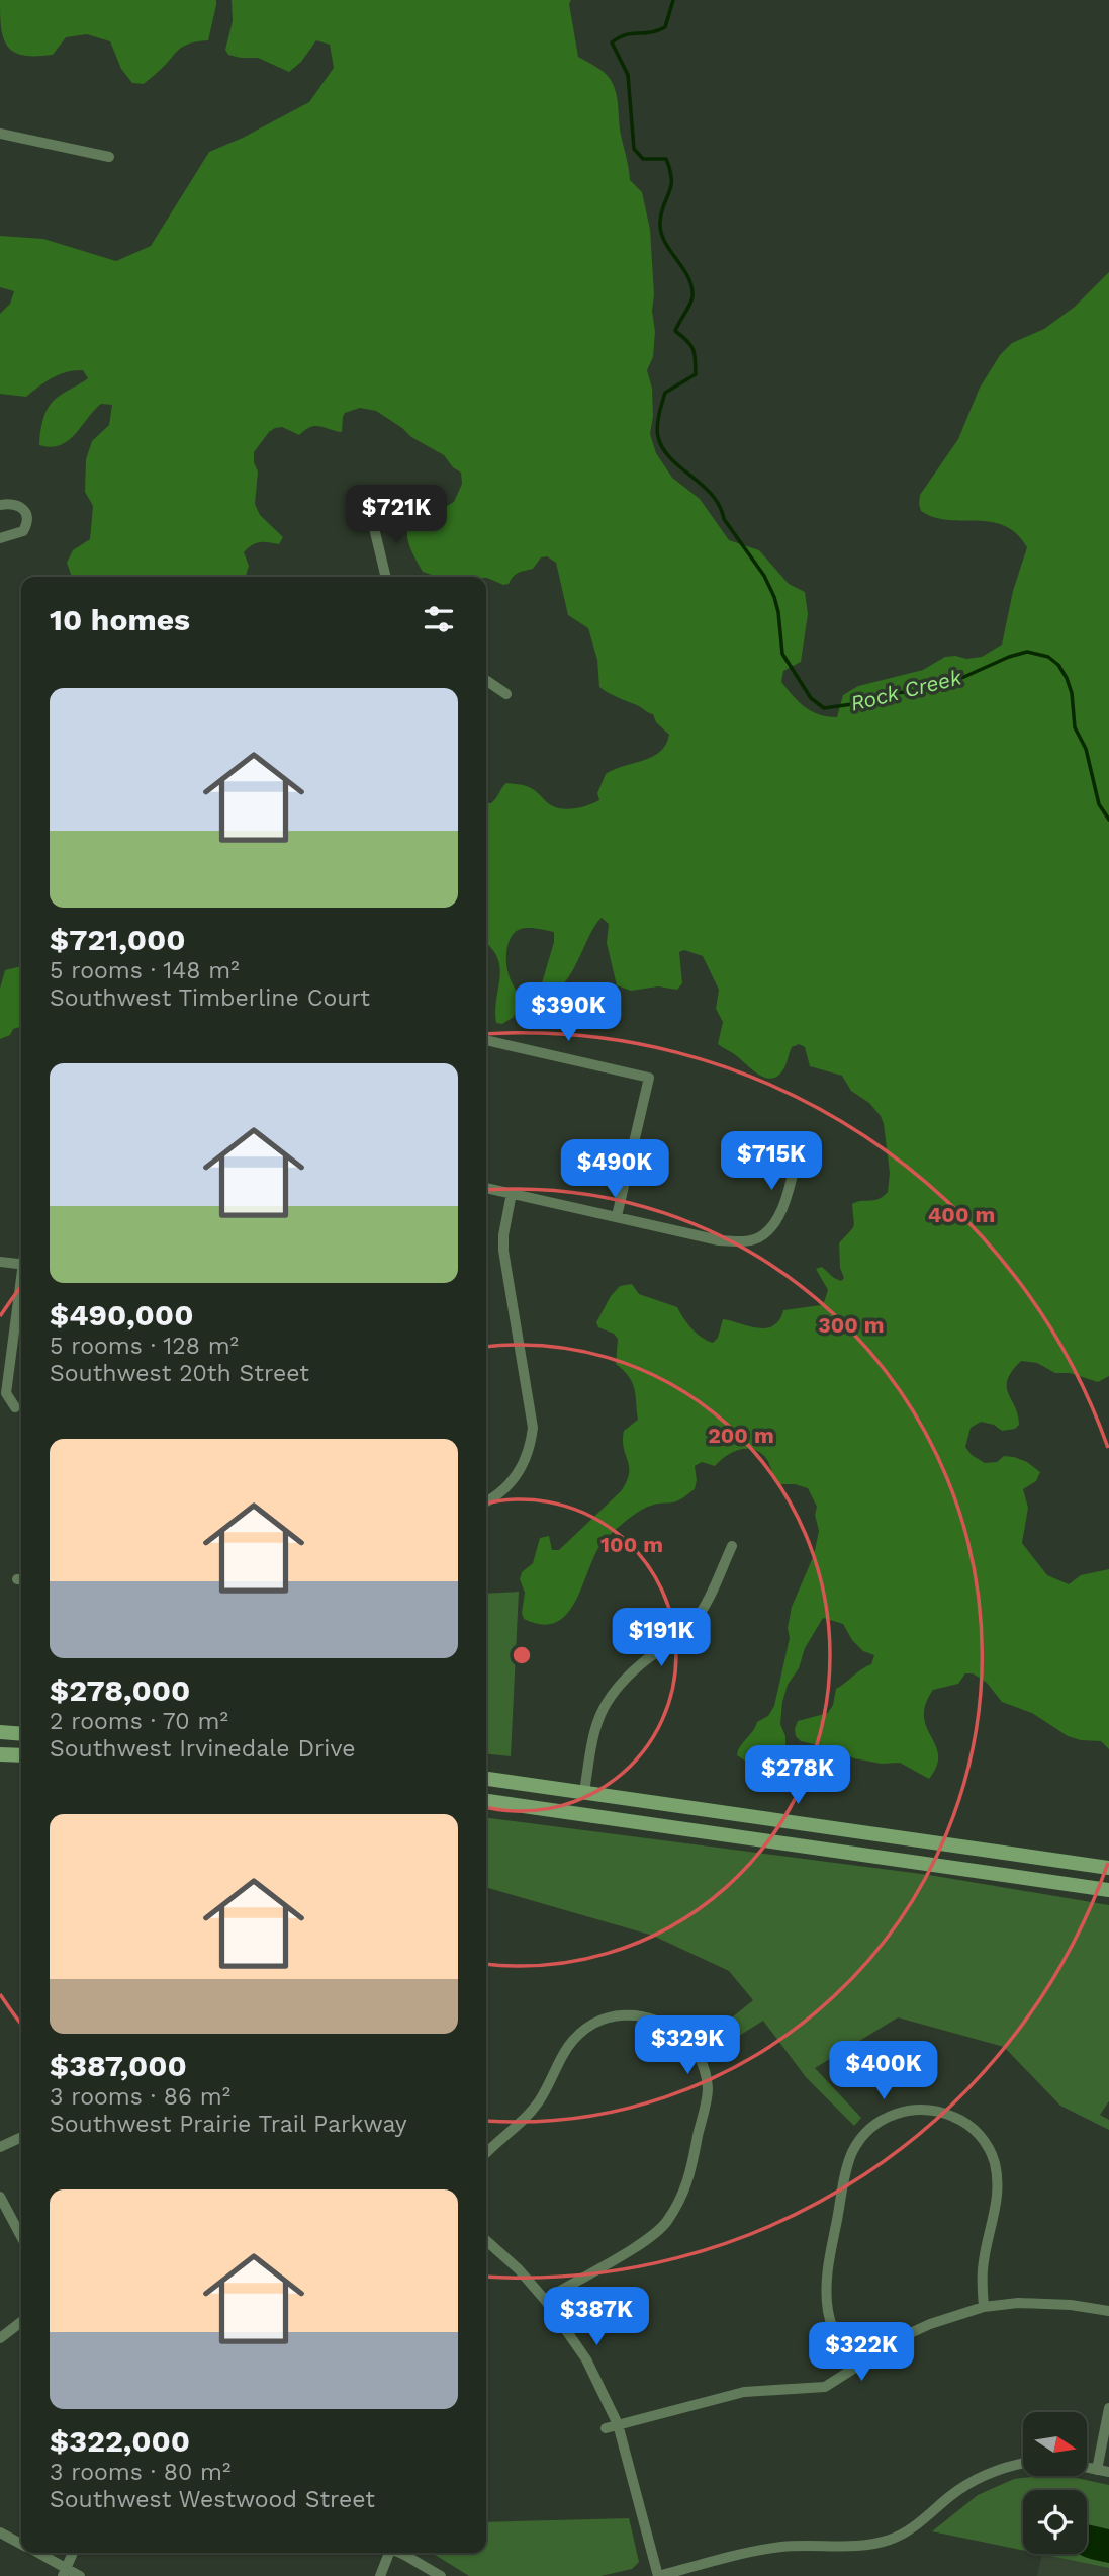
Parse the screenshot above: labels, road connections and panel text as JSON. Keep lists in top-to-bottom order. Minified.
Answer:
{"water":["Rock Creek"],"north":"right","page":{"price":["$721K","$390K","$715K","$490K","$191K","$278K","$329K","$400K","$387K","$322K"],"heading":"10 homes","list":[{"name":"$721,000","note":"5 rooms · 148 m² · Southwest Timberline Court"},{"name":"$490,000","note":"5 rooms · 128 m² · Southwest 20th Street"},{"name":"$278,000","note":"2 rooms · 70 m² · Southwest Irvinedale Drive"},{"name":"$387,000","note":"3 rooms · 86 m² · Southwest Prairie Trail Parkway"},{"name":"$322,000","note":"3 rooms · 80 m² · Southwest Westwood Street"}]},"rings":["400 m","300 m","200 m","100 m"]}
